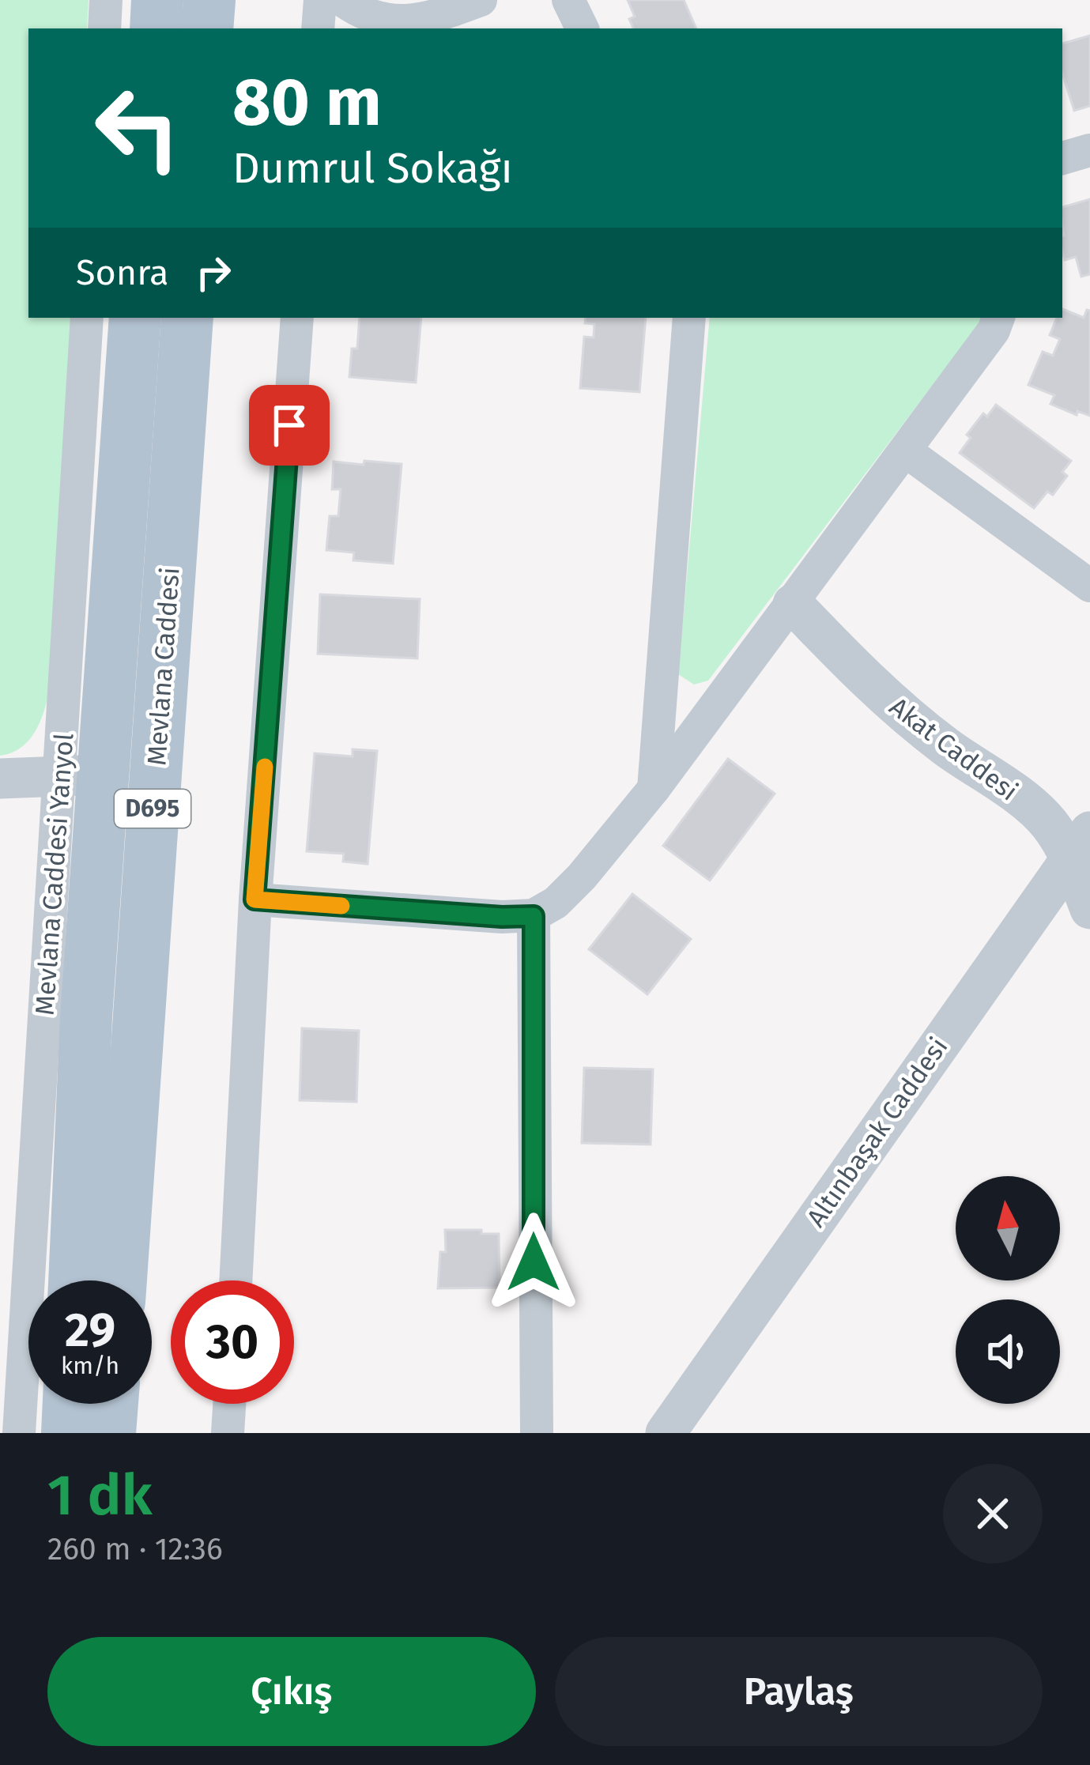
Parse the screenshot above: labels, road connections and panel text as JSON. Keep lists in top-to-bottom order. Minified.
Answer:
{"streets":{"main road":["Mevlana Caddesi","D695"],"street":["Akat Caddesi","Mevlana Caddesi Yanyol","Altınbaşak Caddesi"]},"crossings":[["Mevlana Caddesi","Mevlana Caddesi Yanyol"],["Akat Caddesi","Altınbaşak Caddesi"]],"north":"top","page":{"turn":["80 m","Dumrul Sokağı"],"then":"Sonra","speed":"29 km/h","limit":"30","heading":["1 dk","260 m · 12:36"],"buttons":["Çıkış","Paylaş"]}}
